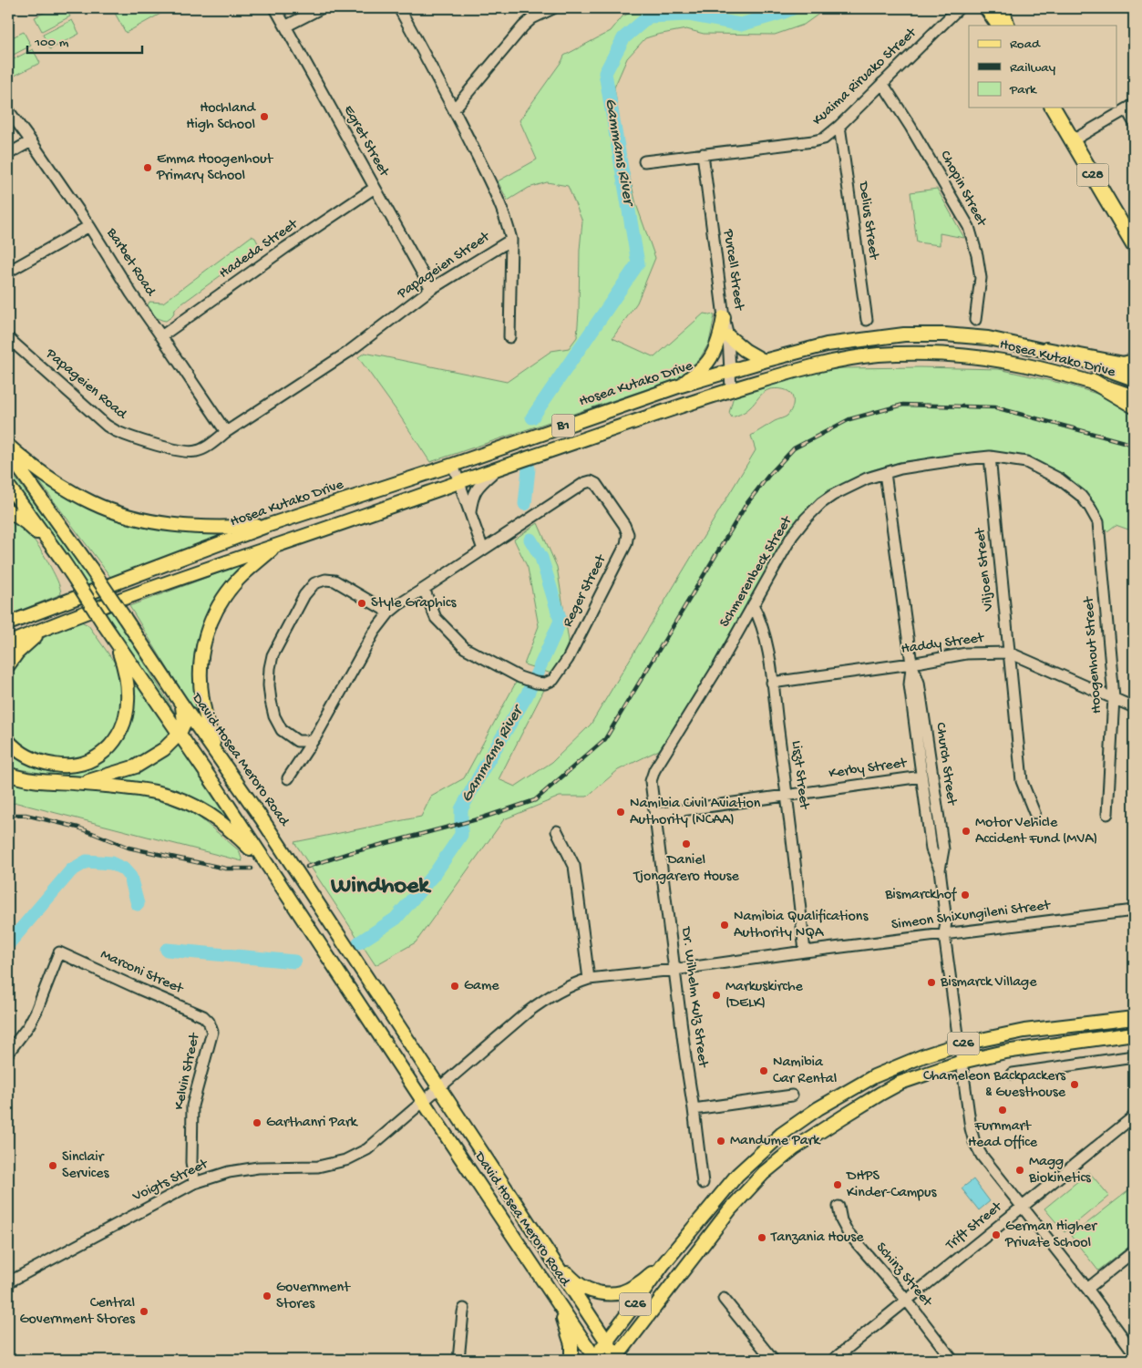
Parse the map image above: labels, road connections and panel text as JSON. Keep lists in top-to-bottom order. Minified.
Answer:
{"streets":{"highway":["C28"],"main road":["Hosea Kutako Drive","B1","David Hosea Meroro Road","C26"],"street":["Kuaima Riruako Street","Egret Street","Chopin Street","Delius Street","Hadeda Street","Barbet Road","Papageien Street","Purcell Street","Papageien Road","Viljoen Street","Schmerenbeck Street","Reger Street","Haddy Street","Hoogenhout Street","Church Street","Kerby Street","Liszt Street","Simeon Shixungileni Street","Marconi Street","Dr. Wilhelm Kulz Street","Kelvin Street","Voigts Street","Trift Street","Schinz Street"]},"crossings":[["Kuaima Riruako Street","Chopin Street"],["Kuaima Riruako Street","Delius Street"],["Kuaima Riruako Street","Purcell Street"],["Egret Street","Hadeda Street"],["Egret Street","Papageien Street"],["Hadeda Street","Barbet Road"],["Barbet Road","Papageien Street"],["Barbet Road","Papageien Road"],["Papageien Street","Papageien Road"],["Purcell Street","Hosea Kutako Drive"],["Viljoen Street","Schmerenbeck Street"],["Viljoen Street","Haddy Street"],["Schmerenbeck Street","Hoogenhout Street"],["Schmerenbeck Street","Church Street"],["Schmerenbeck Street","Kerby Street"],["Schmerenbeck Street","Liszt Street"],["Schmerenbeck Street","Dr. Wilhelm Kulz Street"],["Haddy Street","Hoogenhout Street"],["Haddy Street","Church Street"],["Haddy Street","Liszt Street"],["David Hosea Meroro Road","Simeon Shixungileni Street"],["David Hosea Meroro Road","C26"],["David Hosea Meroro Road","Voigts Street"],["Church Street","Kerby Street"],["Church Street","Simeon Shixungileni Street"],["Church Street","C26"],["Church Street","Trift Street"],["Kerby Street","Liszt Street"],["Kerby Street","Dr. Wilhelm Kulz Street"],["Liszt Street","Simeon Shixungileni Street"],["Simeon Shixungileni Street","Dr. Wilhelm Kulz Street"],["Marconi Street","Kelvin Street"],["Kelvin Street","Voigts Street"],["Trift Street","Schinz Street"]],"districts":["Windhoek"],"water":["Gammams River"],"places":["Hochland High School","Emma Hoogenhout Primary School","Style Graphics","Namibia Civil Aviation Authority (NCAA)","Motor Vehicle Accident Fund (MVA)","Daniel Tjongarero House","Bismarckhof","Namibia Qualifications Authority NQA","Bismarck Village","Game","Markuskirche (DELK)","Namibia Car Rental","Chameleon Backpackers & Guesthouse","Furnmart Head Office","Garthanri Park","Mandume Park","Sinclair Services","Magg Biokinetics","DHPS Kinder-Campus","German Higher Private School","Tanzania House","Government Stores","Central Government Stores"],"legend":["Road","Railway","Park"],"scale_bar":"100 m"}
